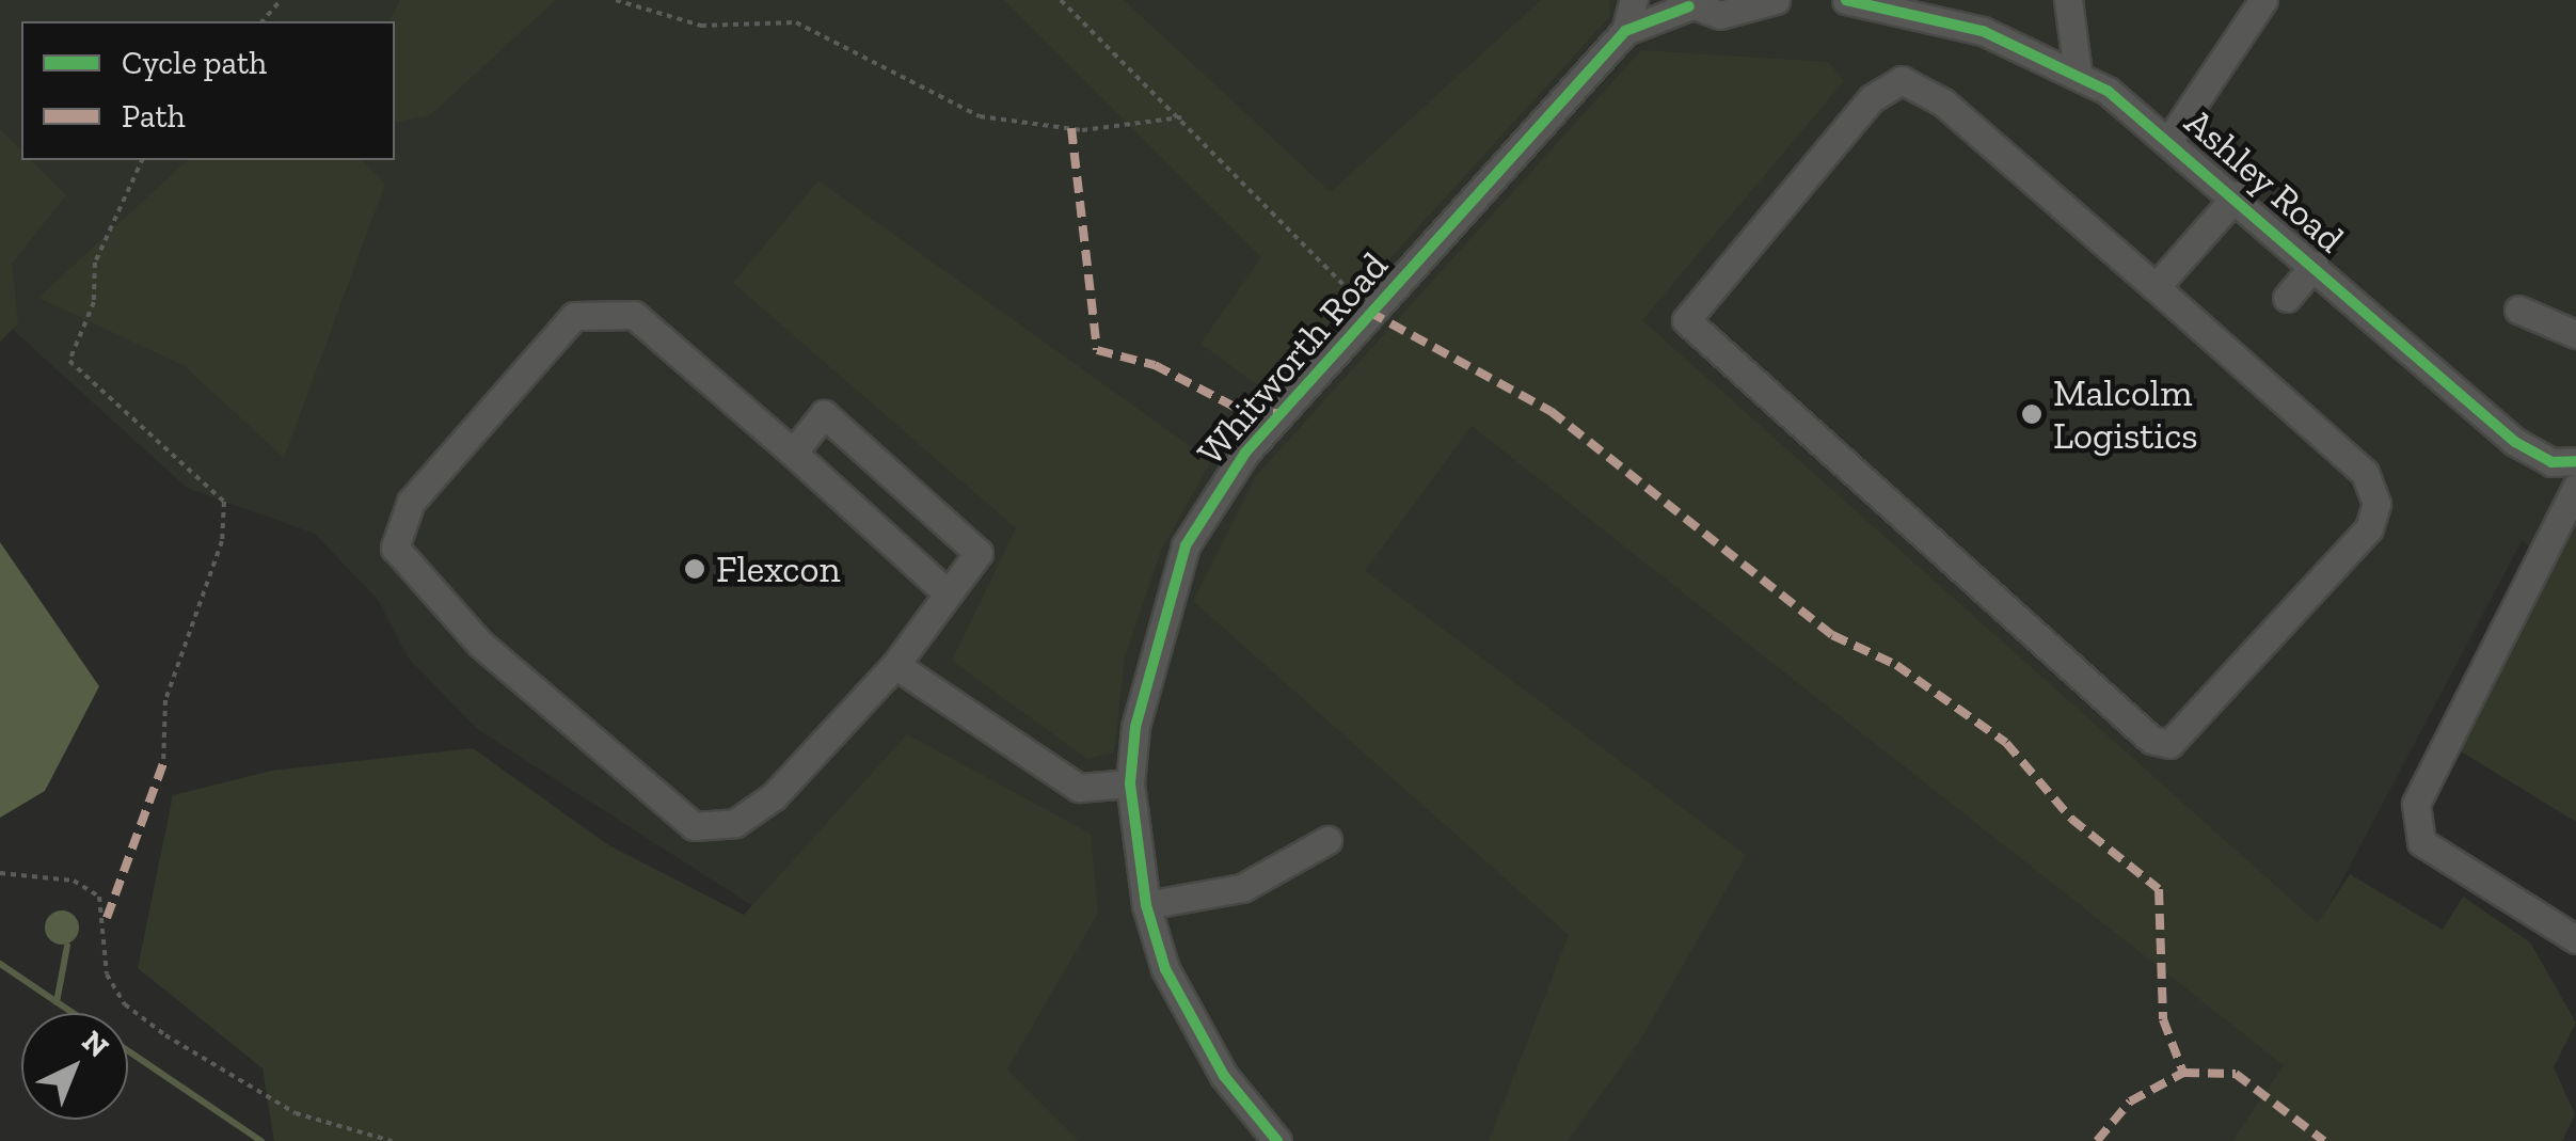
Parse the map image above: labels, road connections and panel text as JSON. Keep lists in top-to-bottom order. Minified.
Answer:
{"streets":{"street":["Ashley Road","Whitworth Road"]},"places":["Malcolm Logistics","Flexcon"],"legend":["Cycle path","Path"],"north":"top right"}
